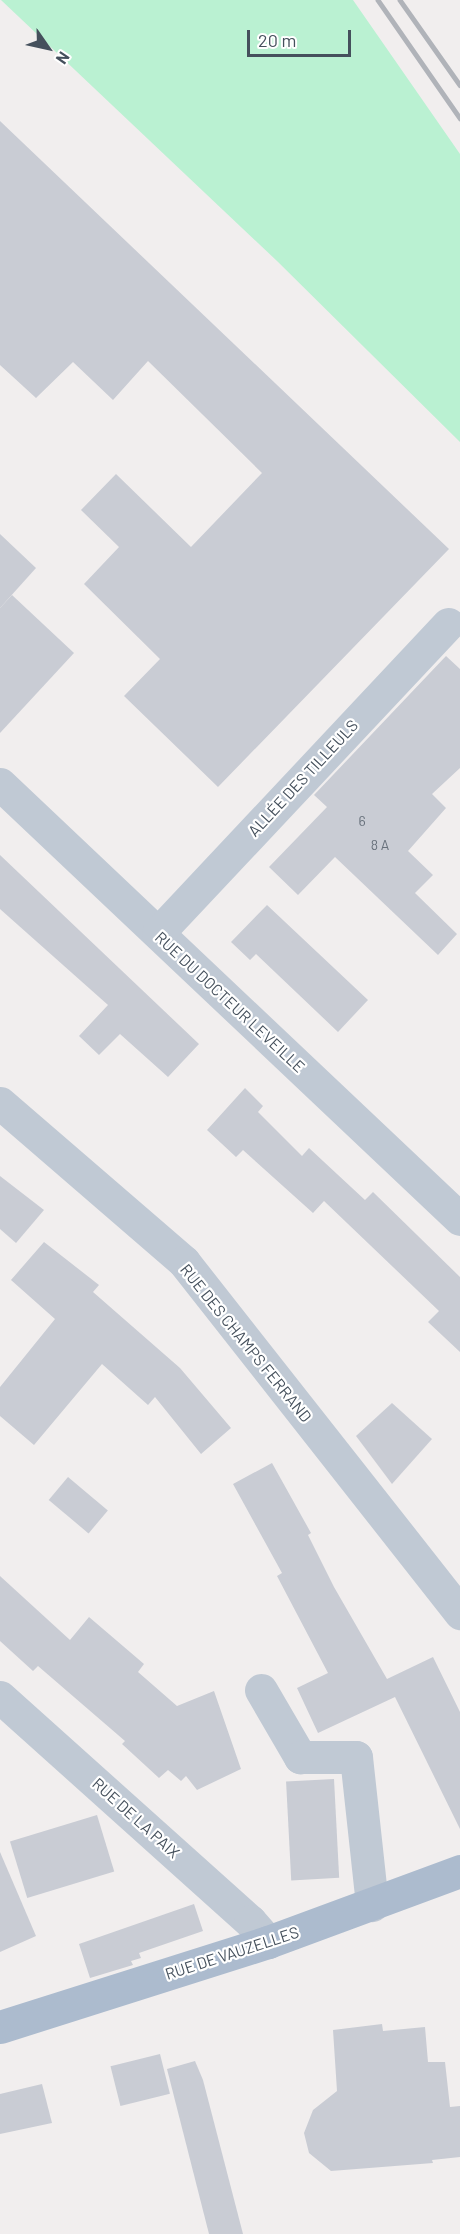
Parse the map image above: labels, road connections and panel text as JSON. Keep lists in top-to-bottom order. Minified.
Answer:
{"streets":{"main road":["RUE DE VAUZELLES"],"street":["ALLÉE DES TILLEULS","RUE DU DOCTEUR LEVEILLE","RUE DES CHAMPS FERRAND","RUE DE LA PAIX"]},"crossings":[["ALLÉE DES TILLEULS","RUE DU DOCTEUR LEVEILLE"],["RUE DE LA PAIX","RUE DE VAUZELLES"]],"house_numbers":["6","8 A"],"scale_bar":"20 m","north":"bottom right"}
